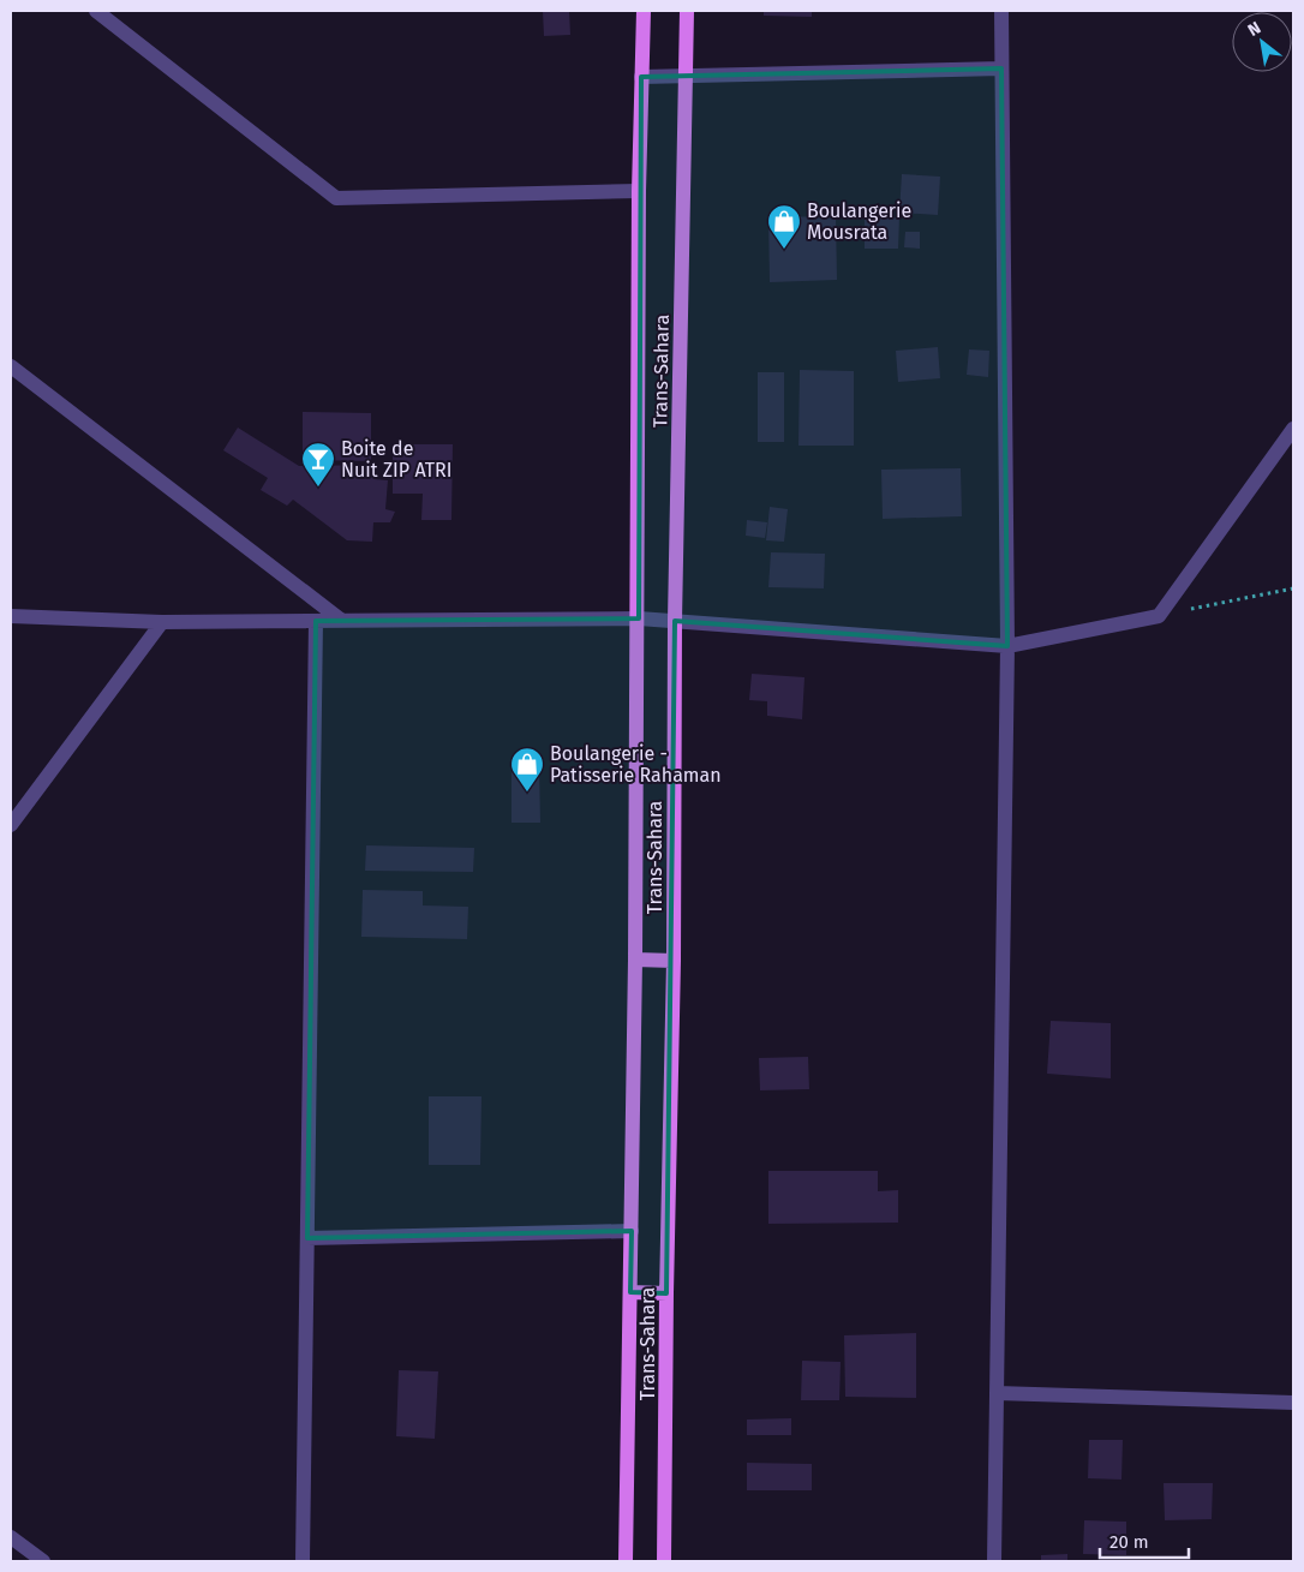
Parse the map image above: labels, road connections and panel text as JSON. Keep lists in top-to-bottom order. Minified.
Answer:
{"streets":{"main road":["Trans-Sahara"]},"places":{"shop":["Boulangerie Mousrata","Boulangerie - Patisserie Rahaman"],"bar":["Boite de Nuit ZIP ATRI"]},"scale_bar":"20 m","north":"top left"}
